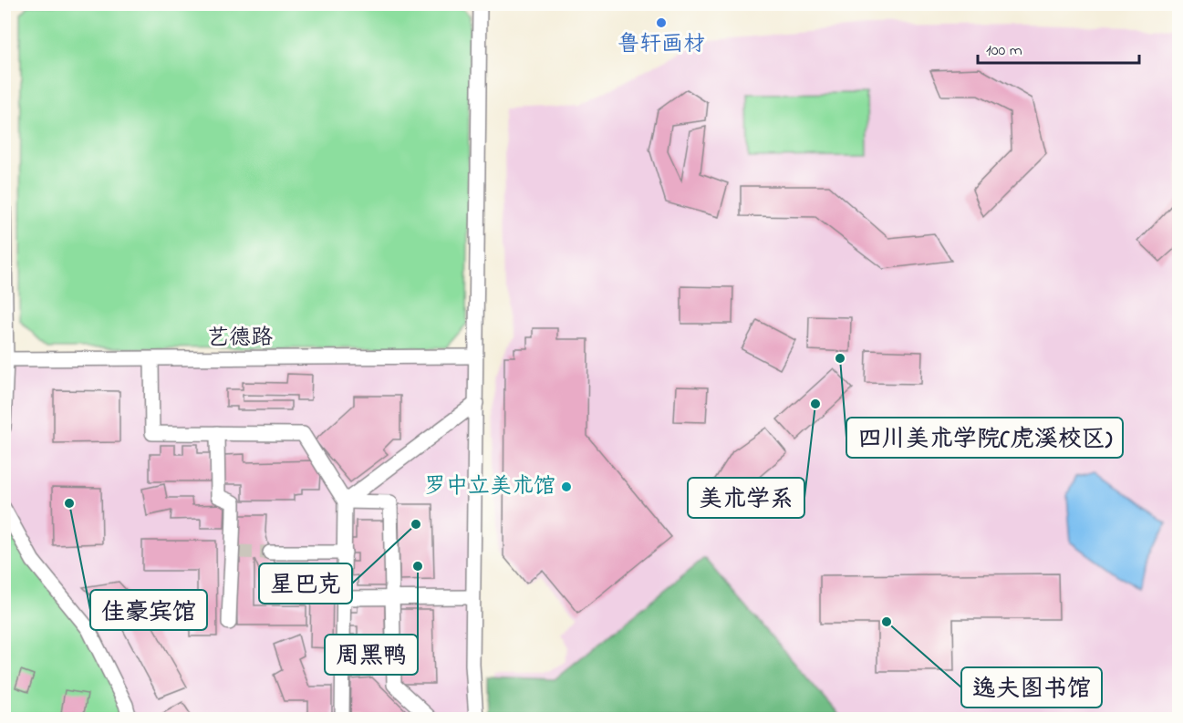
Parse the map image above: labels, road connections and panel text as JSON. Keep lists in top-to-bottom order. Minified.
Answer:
{"streets":{"street":["艺德路"]},"places":["鲁轩画材","四川美术学院(虎溪校区)","美术学系","罗中立美术馆","佳豪宾馆","星巴克","周黑鸭","逸夫图书馆"],"scale_bar":"100 m"}
